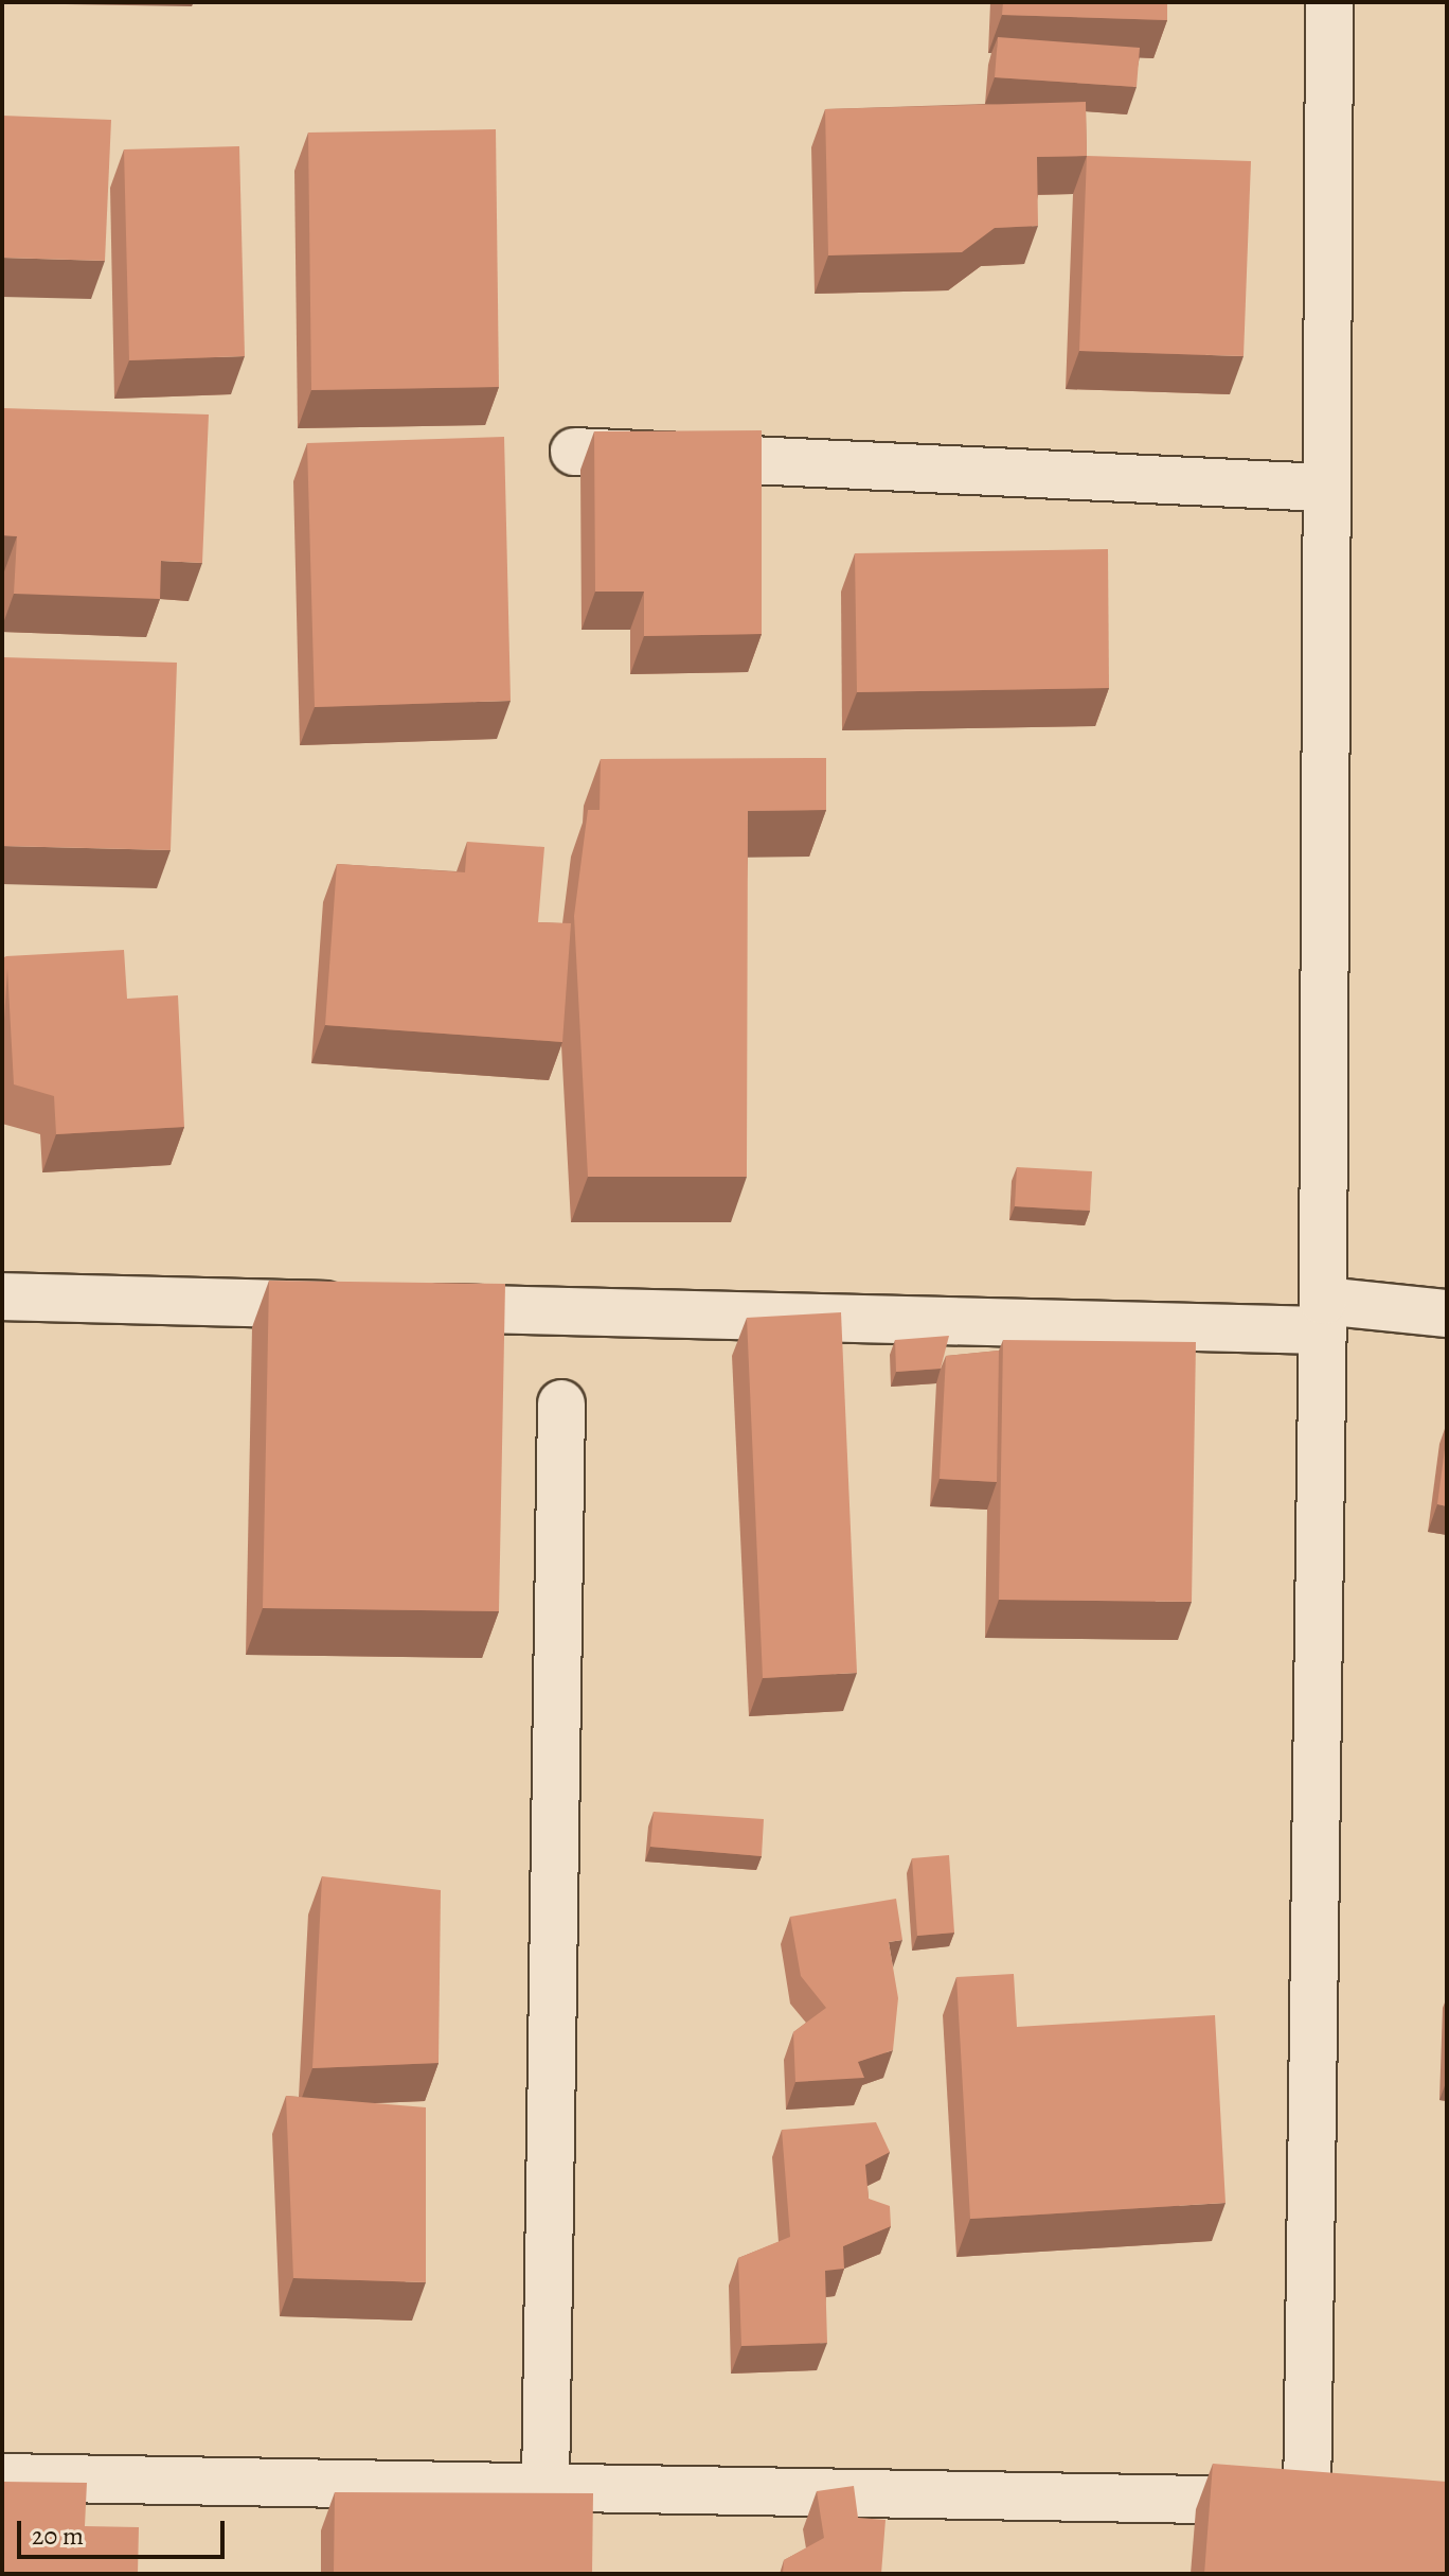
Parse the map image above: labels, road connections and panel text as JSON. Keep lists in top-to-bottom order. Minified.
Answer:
{"scale_bar":"20 m"}
